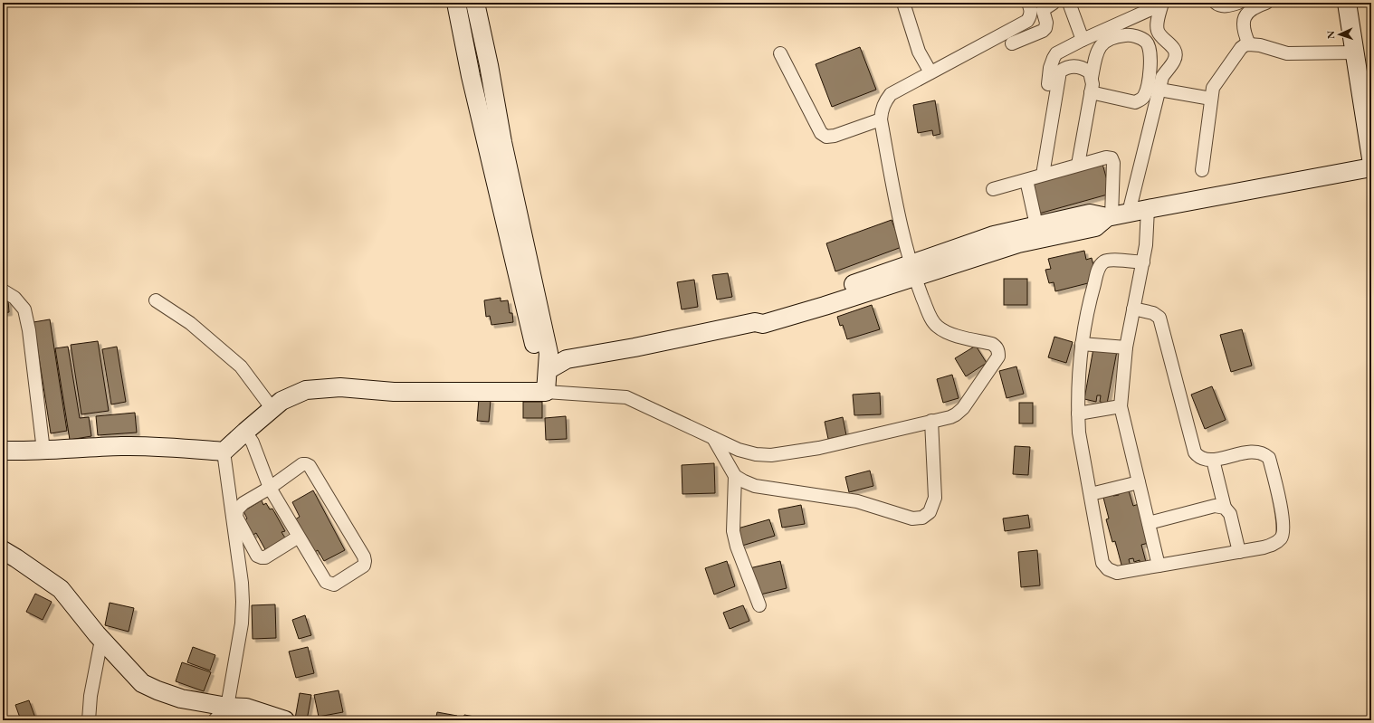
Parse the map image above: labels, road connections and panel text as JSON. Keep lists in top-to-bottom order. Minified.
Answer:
{"north":"left"}
